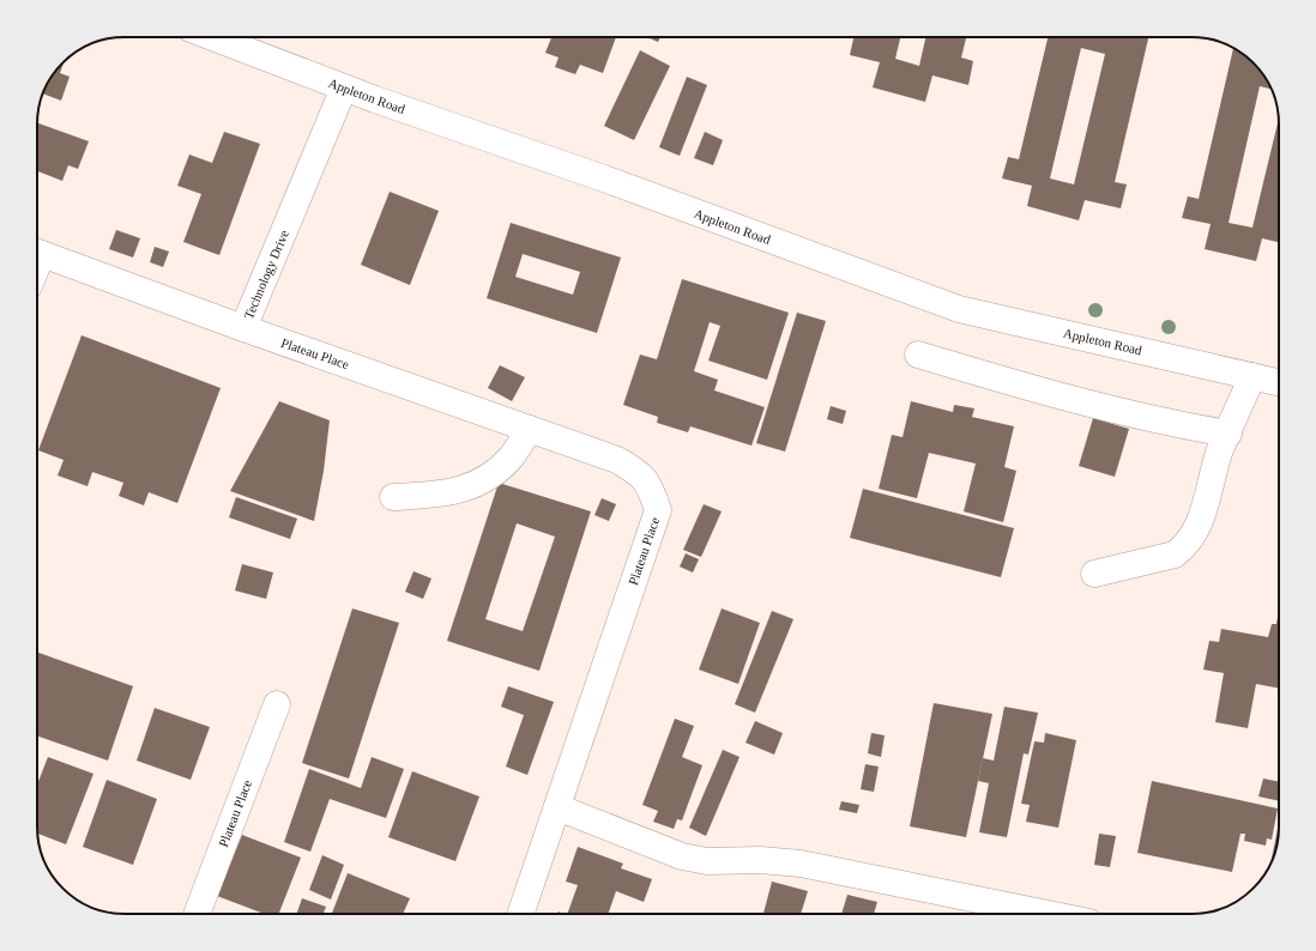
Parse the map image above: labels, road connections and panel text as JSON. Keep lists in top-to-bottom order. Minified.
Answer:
{"streets":{"street":["Appleton Road","Technology Drive","Plateau Place"]},"crossings":[["Appleton Road","Technology Drive"],["Technology Drive","Plateau Place"]]}
